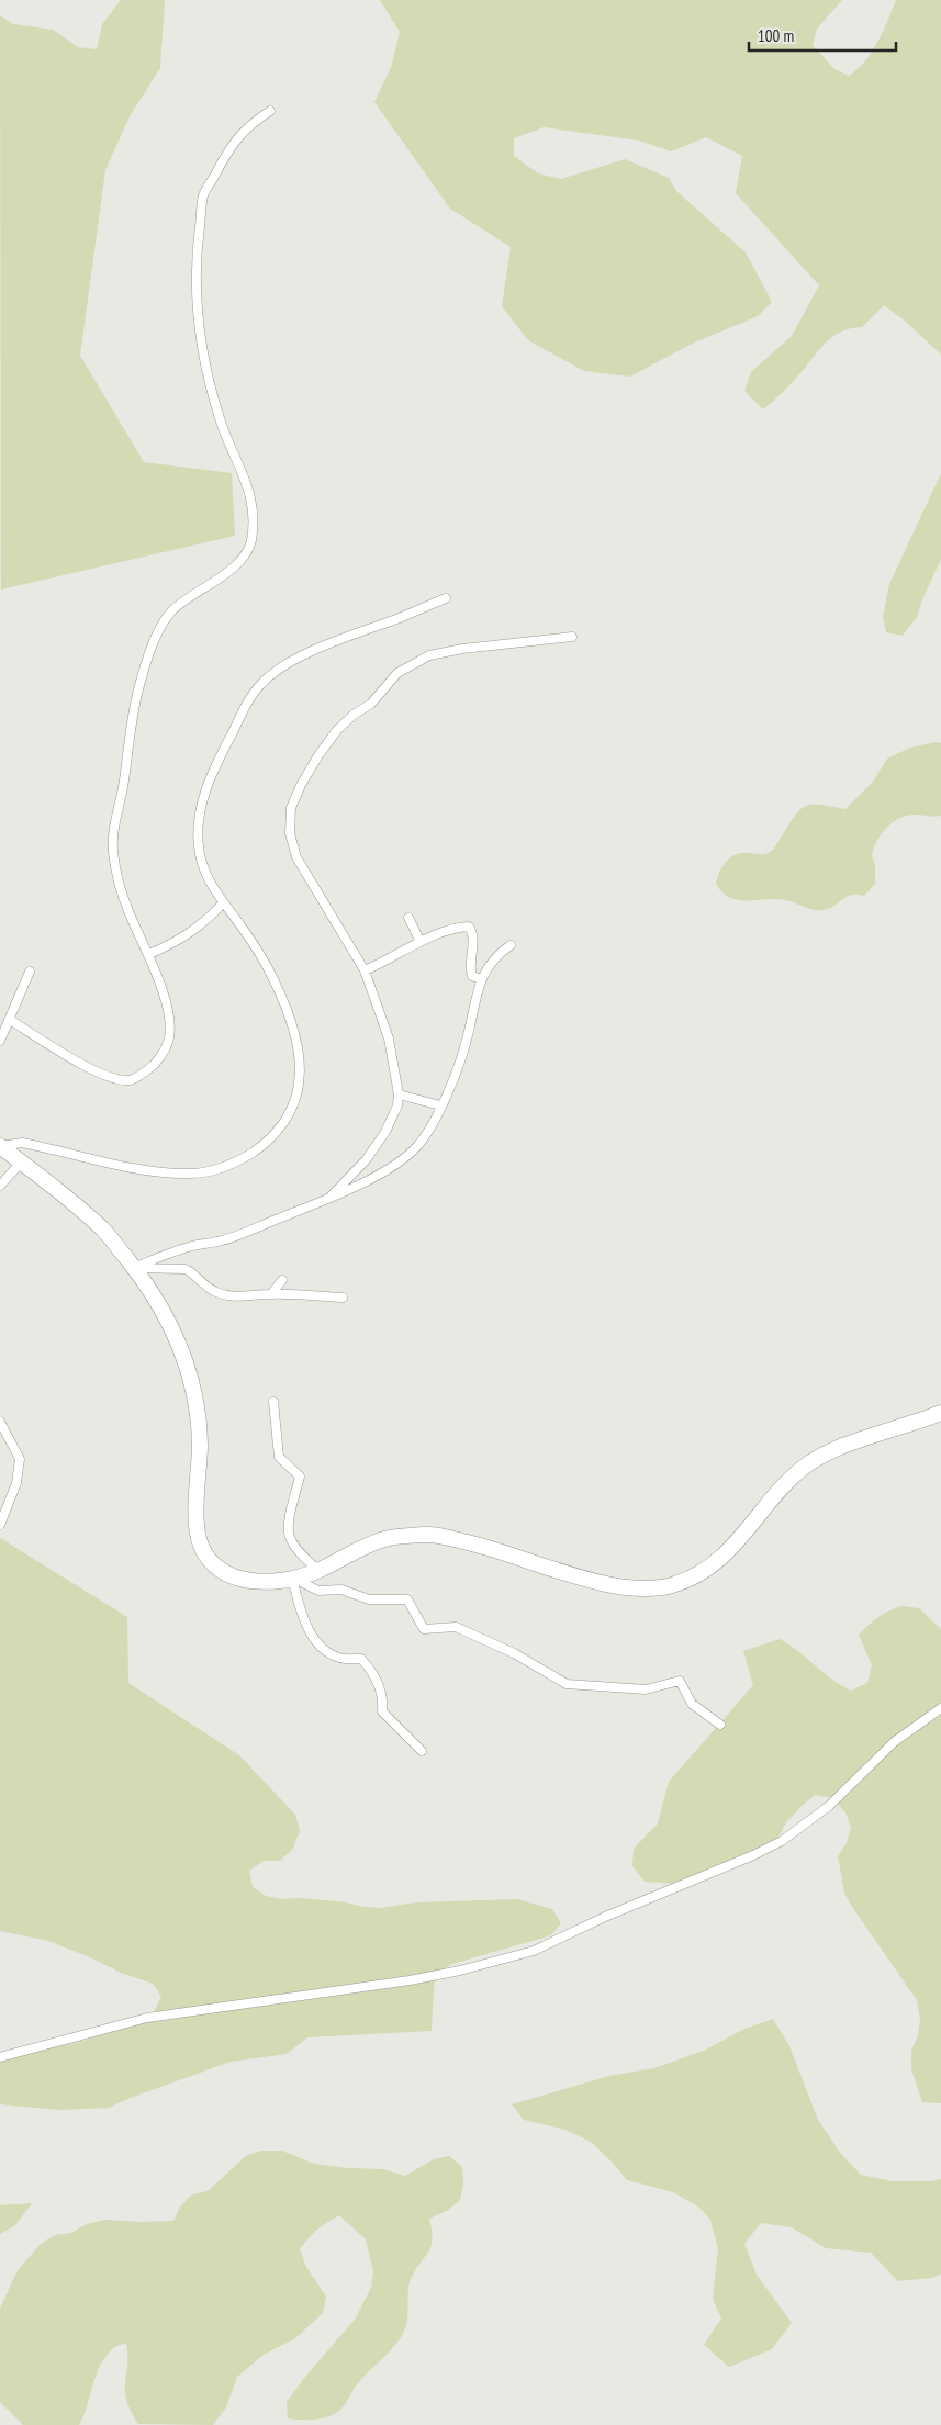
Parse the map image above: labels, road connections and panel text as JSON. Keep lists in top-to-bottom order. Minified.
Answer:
{"scale_bar":"100 m"}
